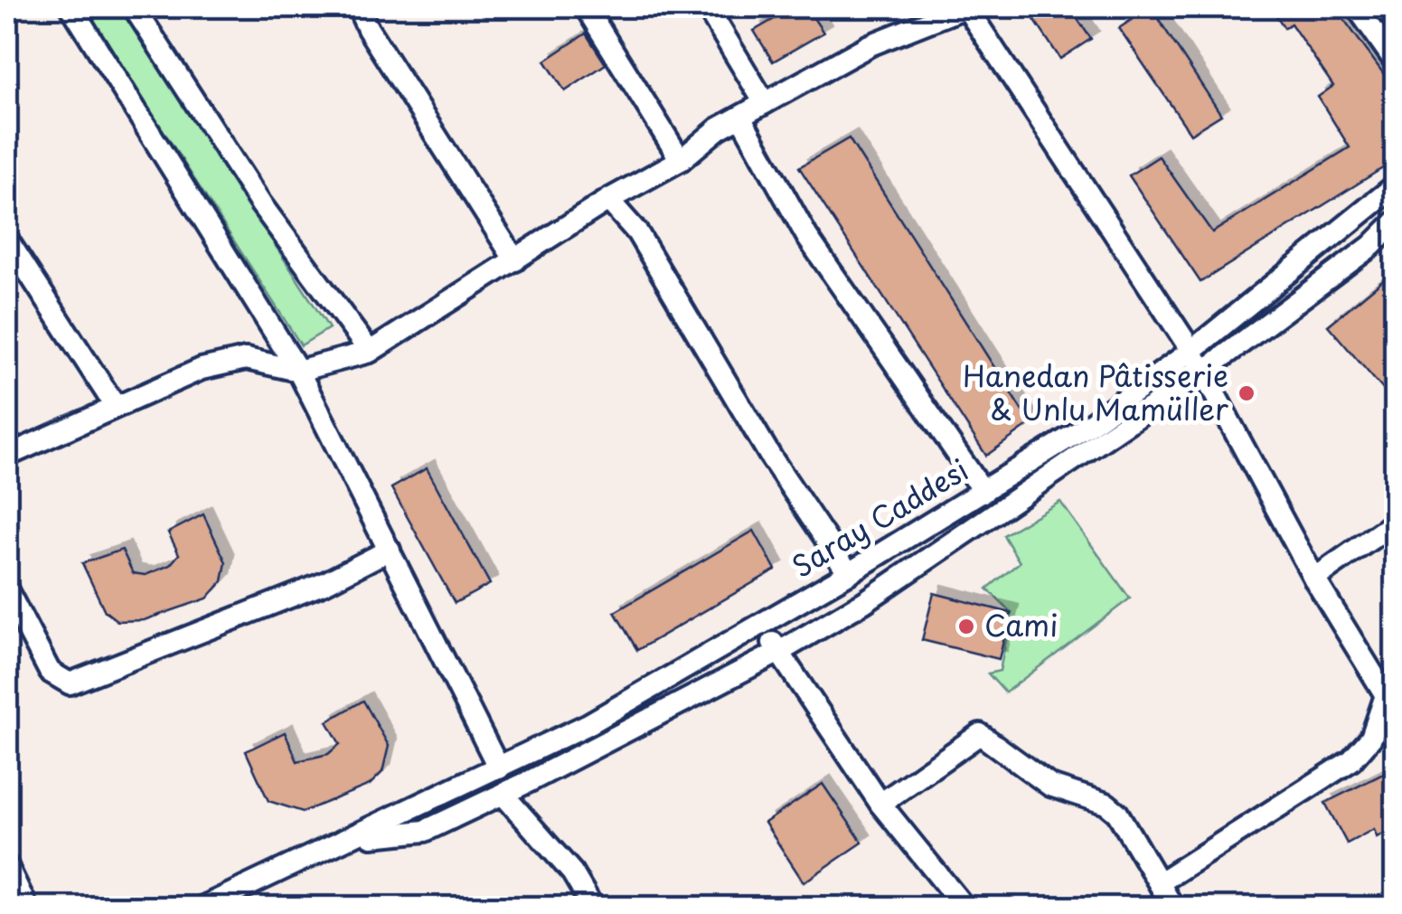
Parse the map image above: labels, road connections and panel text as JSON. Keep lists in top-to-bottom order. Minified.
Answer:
{"streets":{"street":["Saray Caddesi"]},"places":["Hanedan Pâtisserie & Unlu Mamüller","Cami"]}
